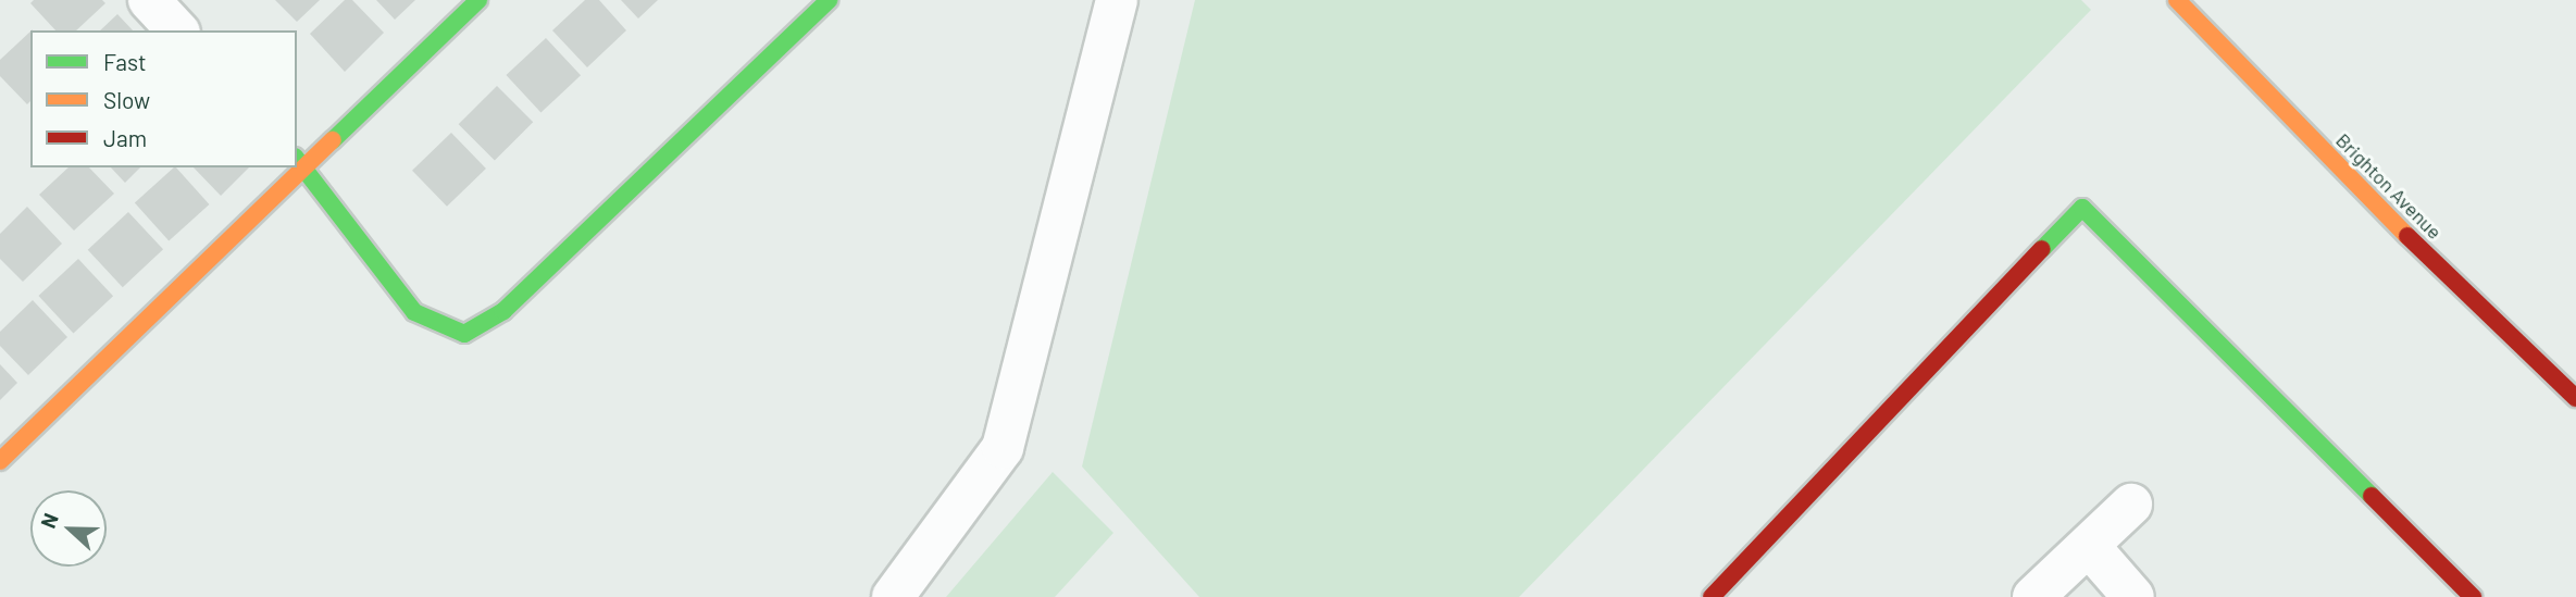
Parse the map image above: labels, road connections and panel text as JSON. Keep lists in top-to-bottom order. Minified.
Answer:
{"streets":{"street":["Brighton Avenue"]},"legend":["Fast","Slow","Jam"],"north":"left"}
